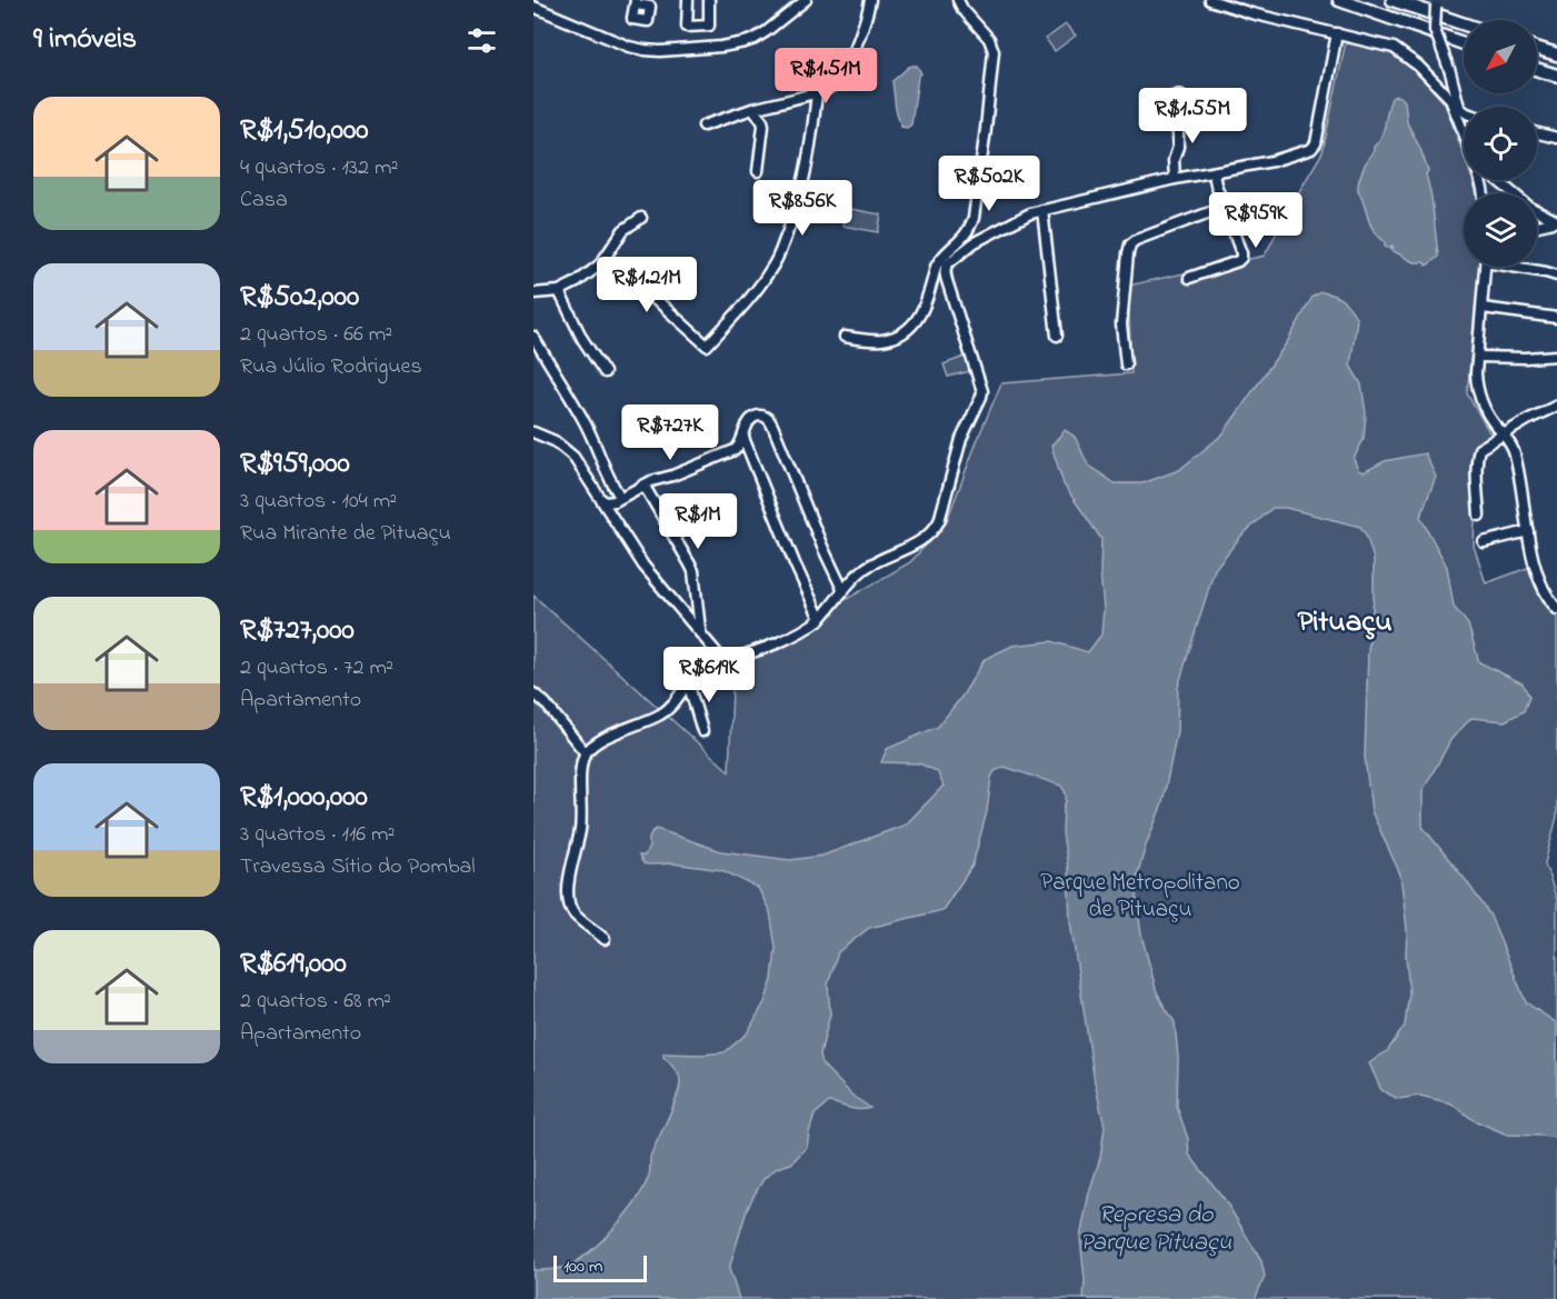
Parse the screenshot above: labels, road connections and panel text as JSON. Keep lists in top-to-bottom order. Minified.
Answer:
{"districts":["Pituaçu"],"water":["Represa do Parque Pituaçu"],"parks":["Parque Metropolitano de Pituaçu"],"scale_bar":"100 m","north":"bottom left","page":{"heading":"9 imóveis","price":["R$1.51M","R$1.55M","R$502K","R$856K","R$959K","R$1.21M","R$727K","R$1M","R$619K"],"list":[{"name":"R$1,510,000","note":"4 quartos · 132 m² · Casa"},{"name":"R$502,000","note":"2 quartos · 66 m² · Rua Júlio Rodrigues"},{"name":"R$959,000","note":"3 quartos · 104 m² · Rua Mirante de Pituaçu"},{"name":"R$727,000","note":"2 quartos · 72 m² · Apartamento"},{"name":"R$1,000,000","note":"3 quartos · 116 m² · Travessa Sítio do Pombal"},{"name":"R$619,000","note":"2 quartos · 68 m² · Apartamento"}],"scale":"100 m"}}
